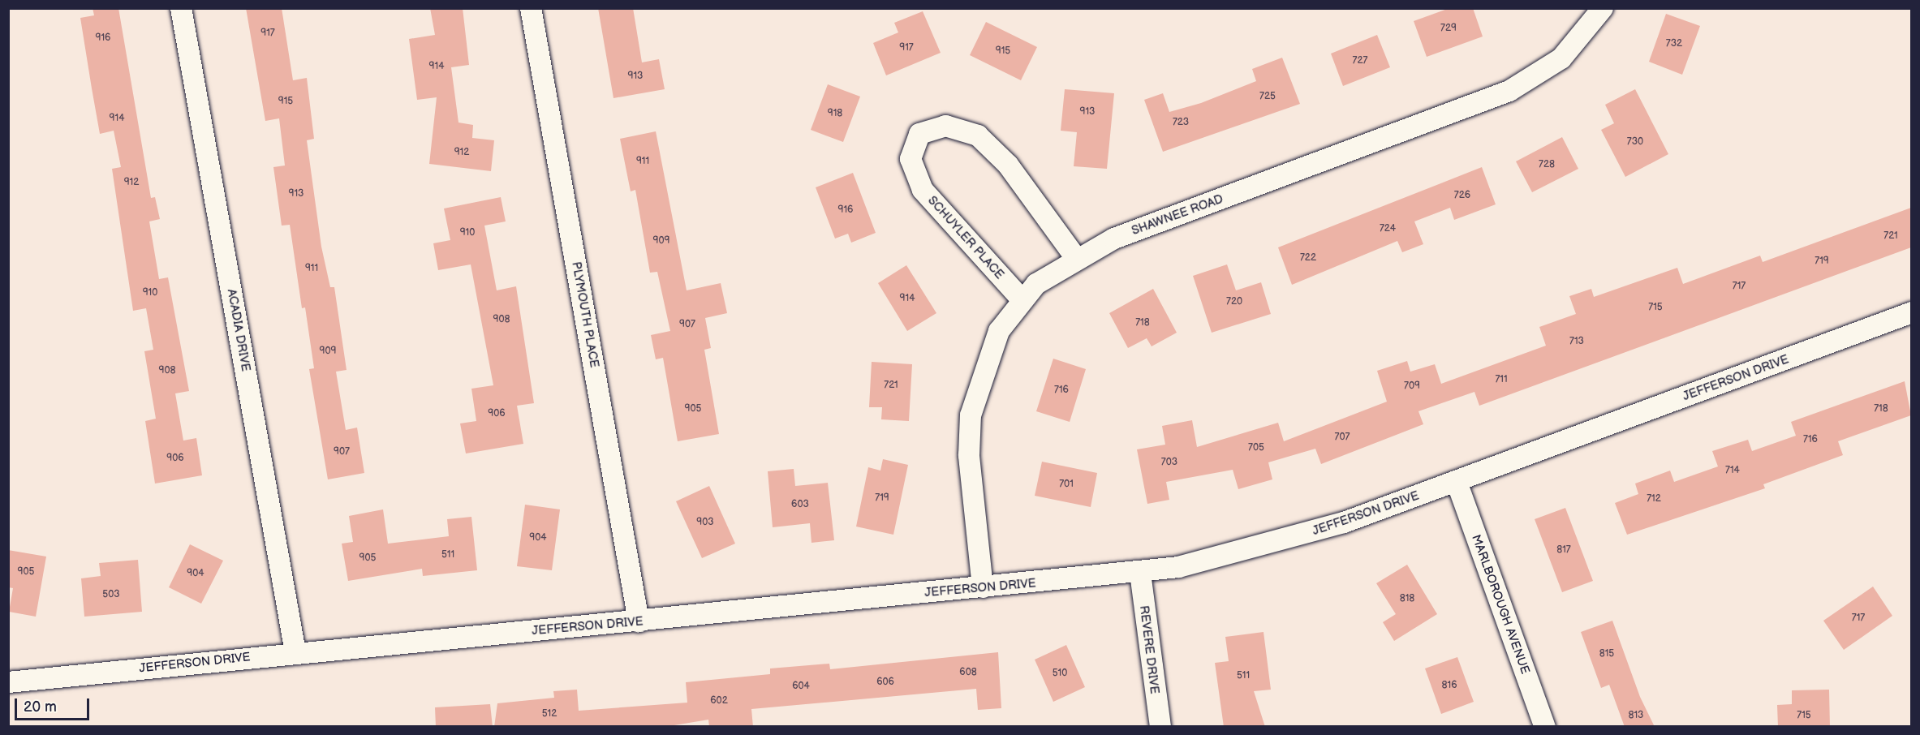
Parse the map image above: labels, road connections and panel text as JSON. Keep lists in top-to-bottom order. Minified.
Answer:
{"streets":{"street":["SHAWNEE ROAD","SCHUYLER PLACE","PLYMOUTH PLACE","ACADIA DRIVE","JEFFERSON DRIVE","MARLBOROUGH AVENUE","REVERE DRIVE"]},"crossings":[["SHAWNEE ROAD","SCHUYLER PLACE"],["SHAWNEE ROAD","JEFFERSON DRIVE"],["PLYMOUTH PLACE","JEFFERSON DRIVE"],["ACADIA DRIVE","JEFFERSON DRIVE"],["JEFFERSON DRIVE","MARLBOROUGH AVENUE"],["JEFFERSON DRIVE","REVERE DRIVE"]],"house_numbers":["729","917","916","732","917","915","727","914","913","725","915","913","918","914","723","730","912","911","728","912","913","726","916","724","910","721","909","722","719","911","717","910","914","720","715","908","718","907","713","909","908","711","721","709","716","905","718","906","707","716","705","907","906","703","714","701","719","712","603","903","904","817","511","905","905","904","503","818","717","815","608","510","511","606","816","604","602","512","813","715"],"scale_bar":"20 m"}
